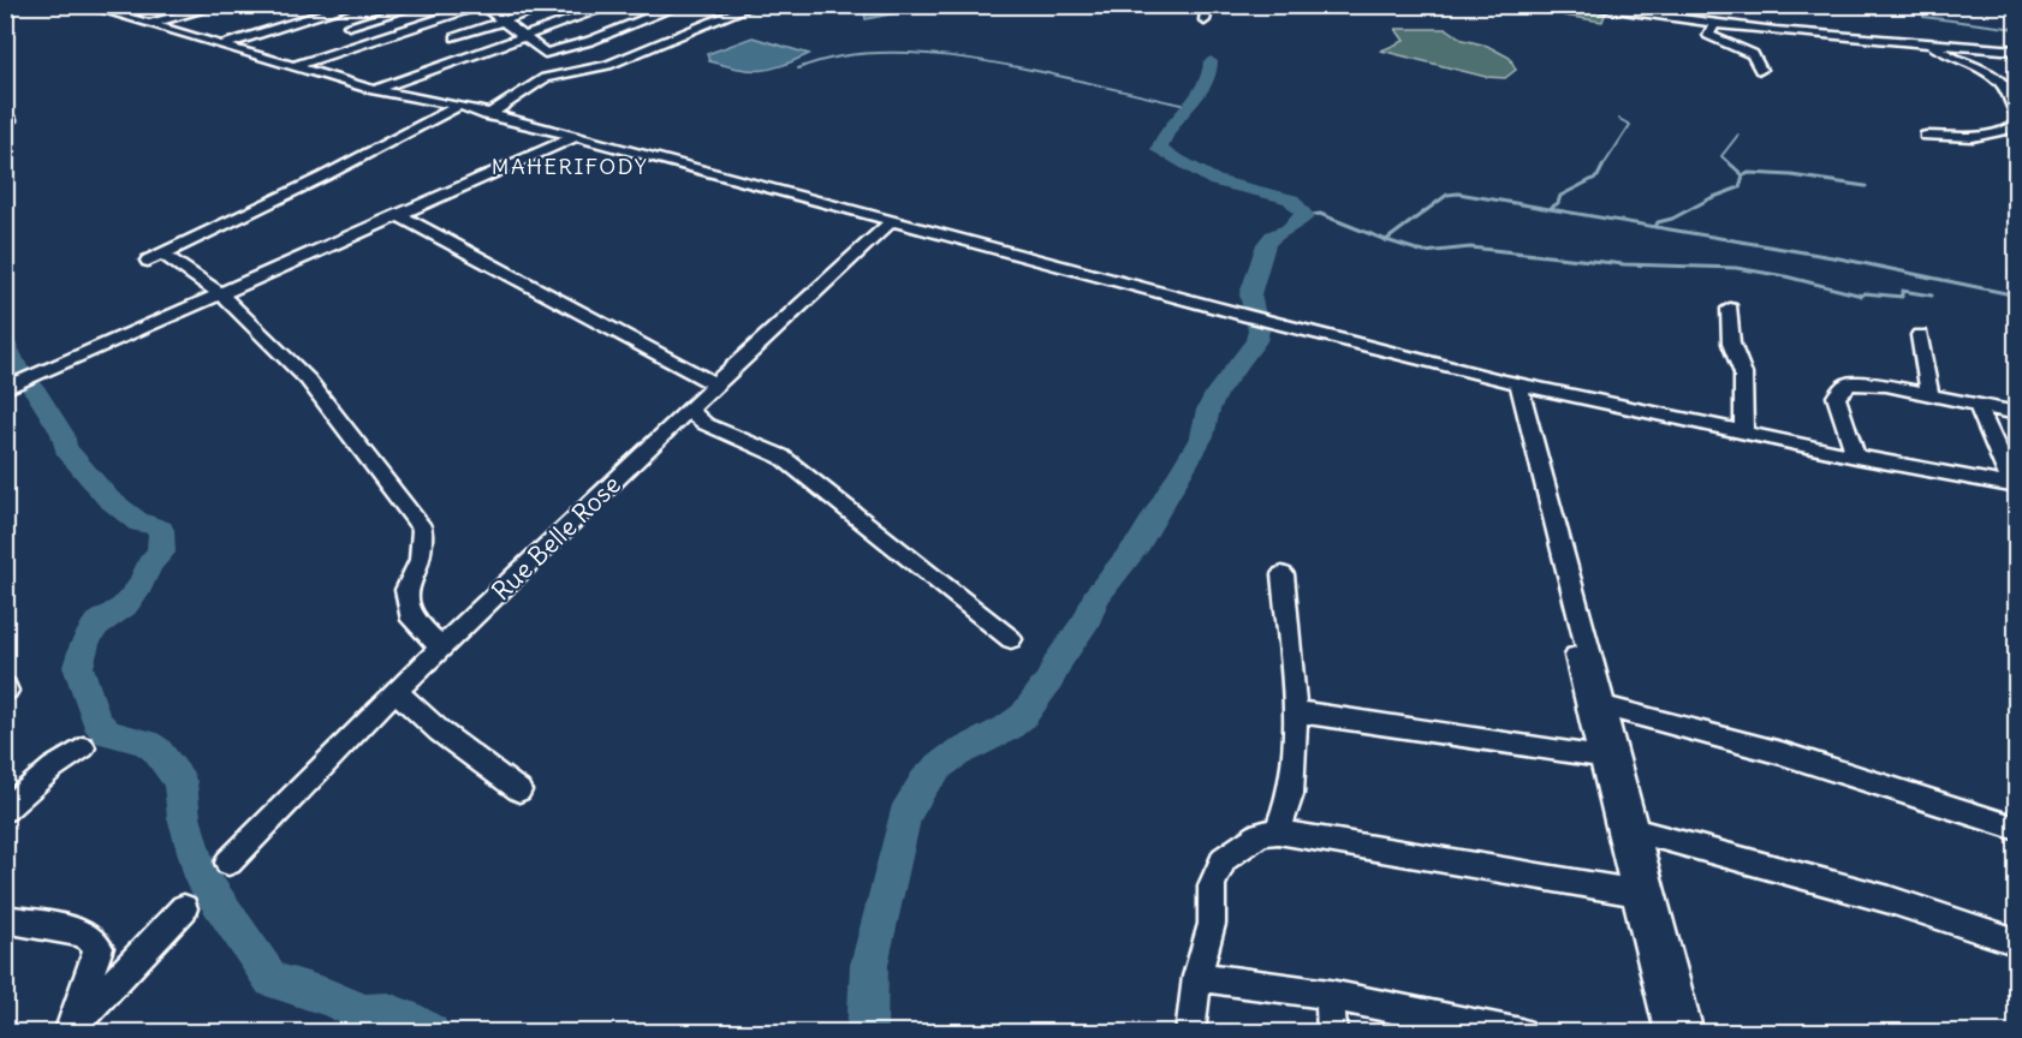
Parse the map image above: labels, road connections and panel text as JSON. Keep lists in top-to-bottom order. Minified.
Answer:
{"streets":{"street":["Rue Belle Rose"]},"districts":["MAHERIFODY"]}
